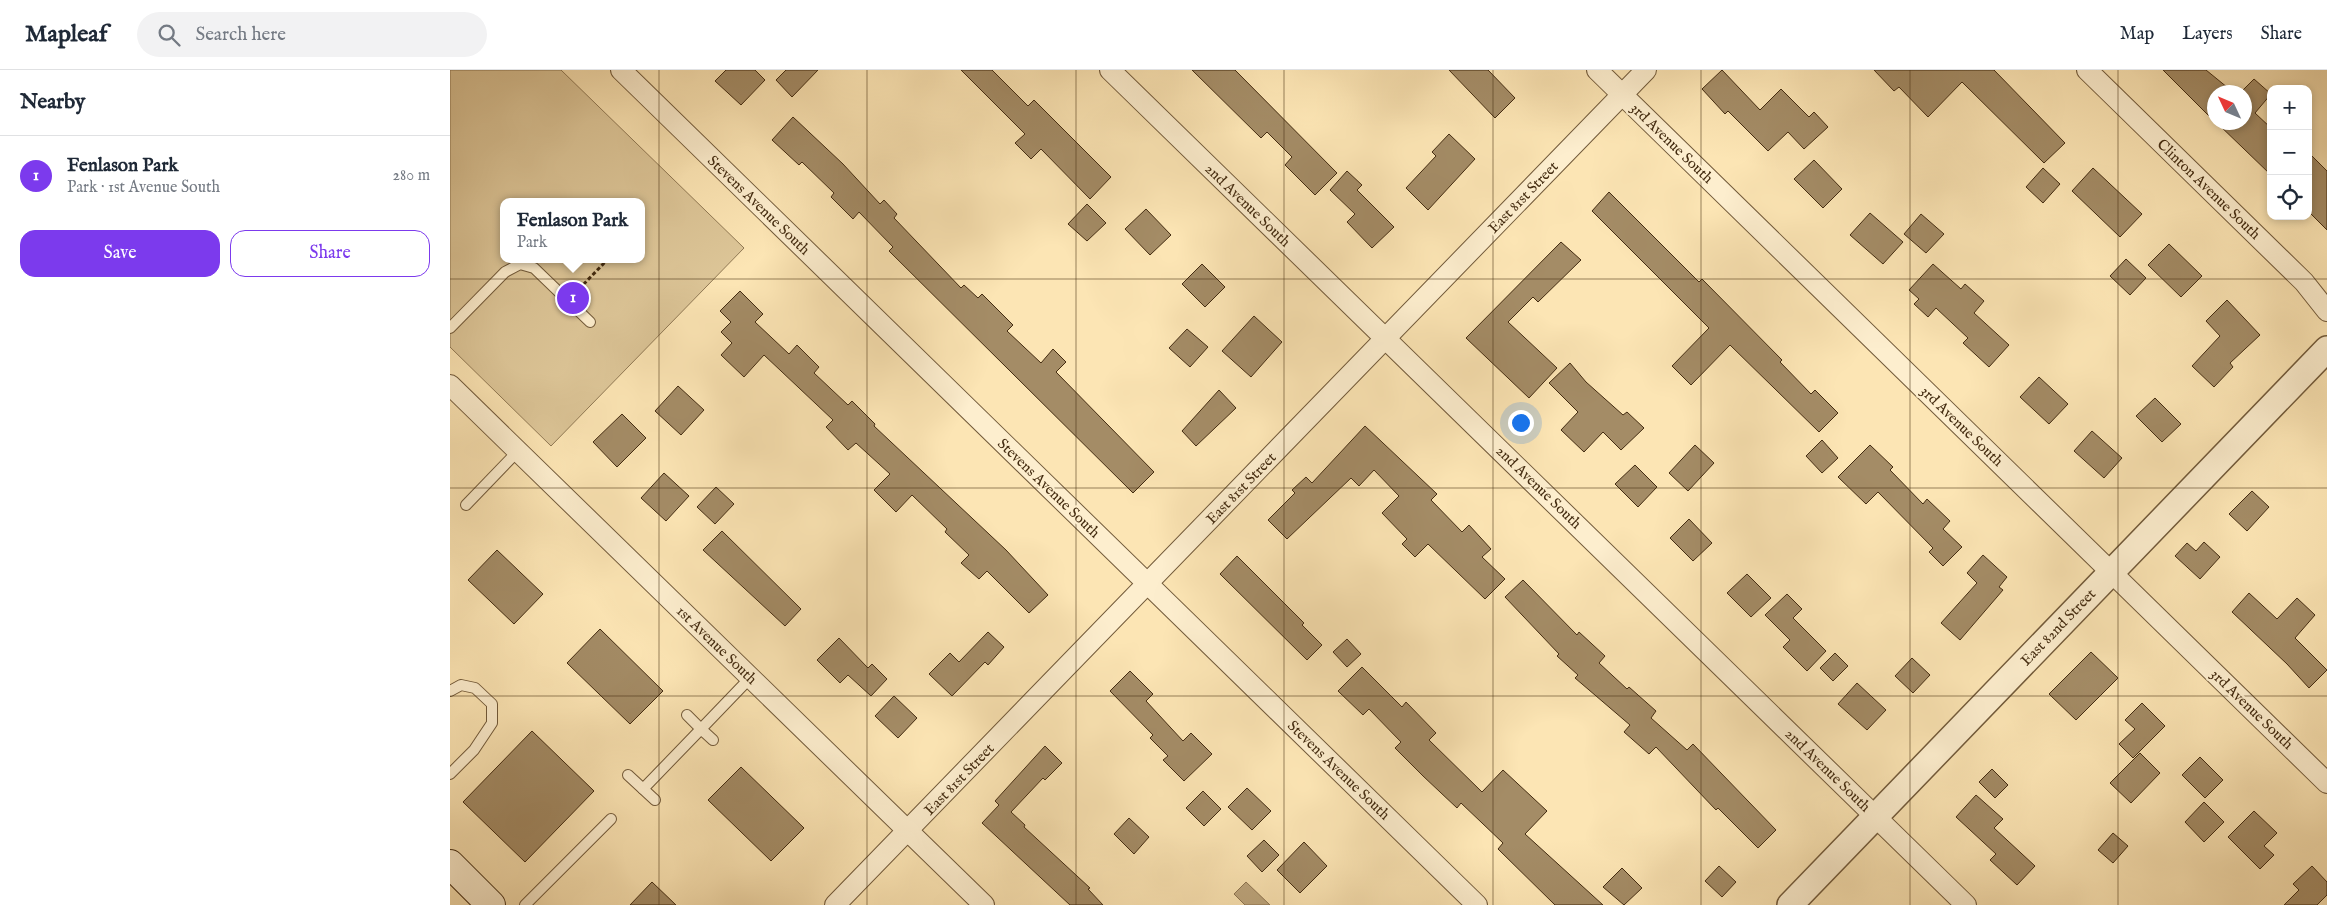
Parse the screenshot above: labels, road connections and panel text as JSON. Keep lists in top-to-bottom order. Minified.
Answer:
{"streets":{"street":["3rd Avenue South","Clinton Avenue South","East 81st Street","Stevens Avenue South","2nd Avenue South","East 82nd Street","1st Avenue South"]},"crossings":[["3rd Avenue South","East 81st Street"],["3rd Avenue South","East 82nd Street"],["East 81st Street","Stevens Avenue South"],["East 81st Street","2nd Avenue South"],["East 81st Street","1st Avenue South"],["2nd Avenue South","East 82nd Street"]],"north":"top left","page":{"header":"Mapleaf","search":"Search here","nav":["Map","Layers","Share"],"heading":"Nearby","map_buttons":["+","−"],"list":[{"mark":"1","name":"Fenlason Park","note":"Park · 1st Avenue South","value":"280 m"}],"popup":["Fenlason Park","Park"],"buttons":["Save","Share"],"pins":"1"}}
